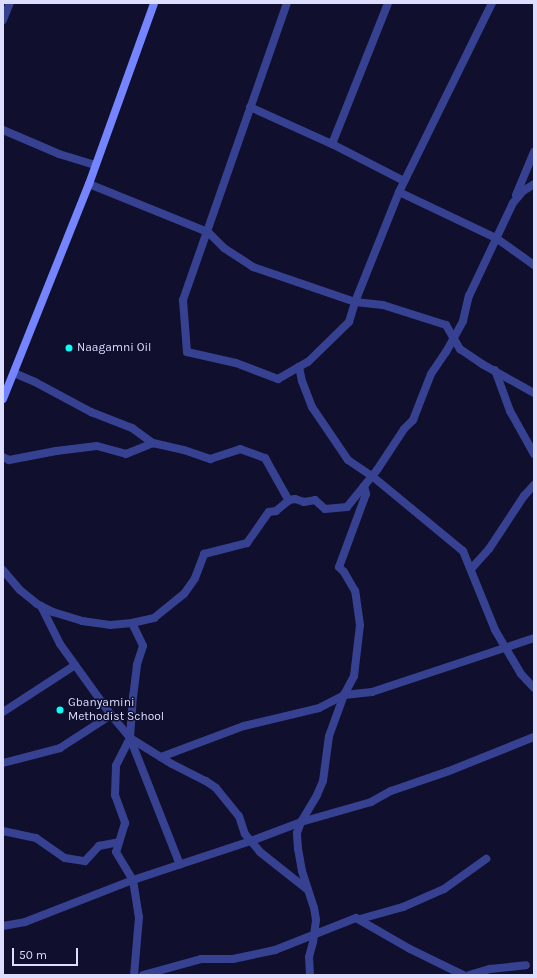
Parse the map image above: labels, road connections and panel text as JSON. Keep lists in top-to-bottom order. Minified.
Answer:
{"places":["Naagamni Oil","Gbanyamini Methodist School"],"scale_bar":"50 m"}
